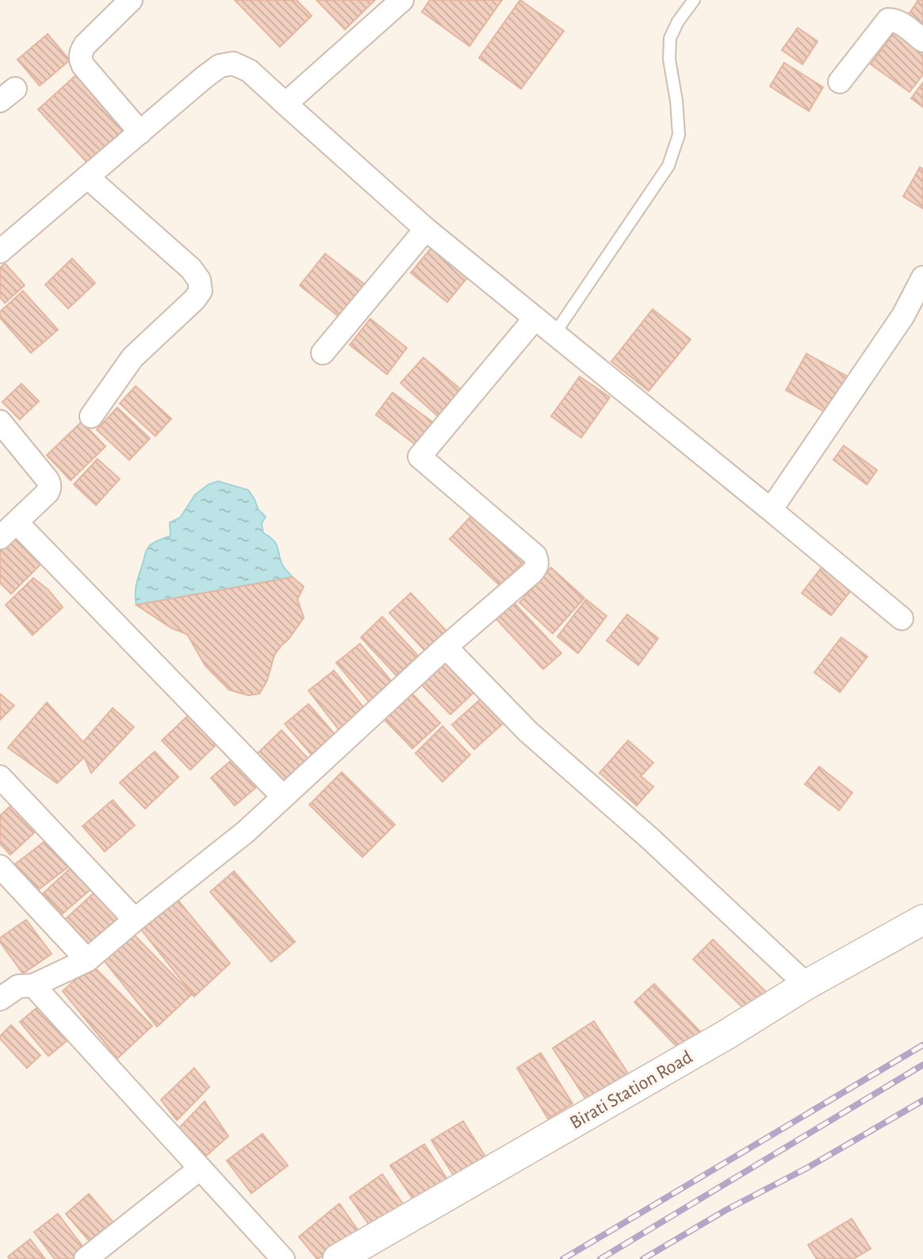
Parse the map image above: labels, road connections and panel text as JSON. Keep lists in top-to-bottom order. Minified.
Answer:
{"streets":{"street":["Birati Station Road"]}}
